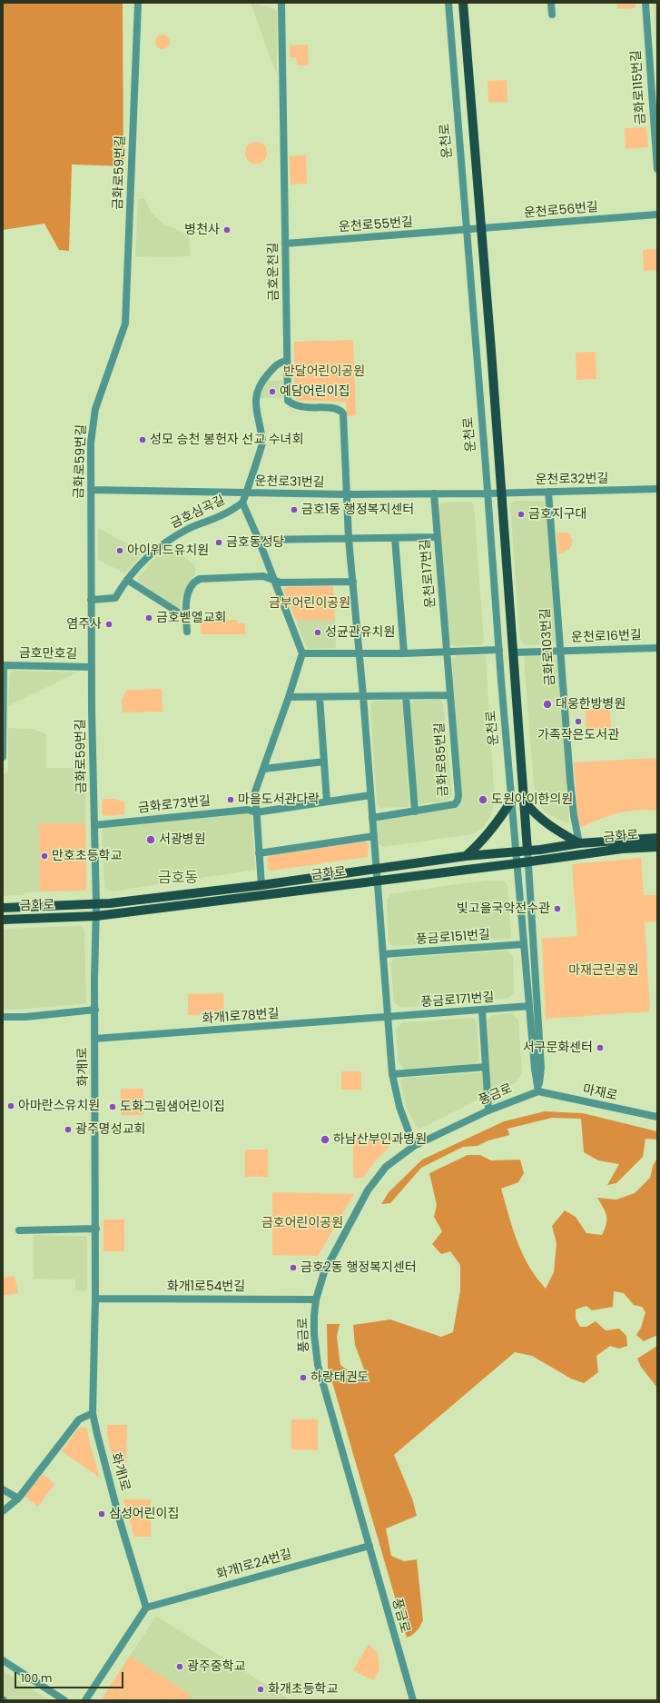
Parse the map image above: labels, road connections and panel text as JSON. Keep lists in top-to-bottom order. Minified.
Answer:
{"streets":{"main road":["운천로","금화로"],"street":["금화로115번길","금화로59번길","운천로56번길","운천로55번길","금호운천길","운천로32번길","운천로31번길","금호심곡길","운천로17번길","운천로16번길","금화로103번길","금호만호길","금화로85번길","금화로73번길","풍금로151번길","풍금로171번길","화개1로78번길","화개1로","마재로","풍금로","화개1로54번길","화개1로24번길"]},"crossings":[["운천로","운천로56번길"],["운천로","운천로55번길"],["운천로","운천로32번길"],["운천로","운천로31번길"],["운천로","운천로16번길"],["운천로","금화로"],["금화로59번길","운천로31번길"],["금화로59번길","금호심곡길"],["금화로59번길","금호만호길"],["금화로59번길","금화로73번길"],["금화로59번길","금화로"],["금화로59번길","화개1로"],["운천로56번길","운천로55번길"],["운천로55번길","금호운천길"],["금호운천길","운천로31번길"],["금호운천길","금호심곡길"],["운천로32번길","운천로31번길"],["운천로32번길","금화로103번길"],["운천로31번길","금호심곡길"],["운천로31번길","운천로17번길"],["운천로17번길","금화로85번길"],["운천로16번길","금화로103번길"],["금화로103번길","금화로"],["금화로","화개1로"],["풍금로171번길","화개1로78번길"],["화개1로78번길","화개1로"],["화개1로","화개1로54번길"],["화개1로","화개1로24번길"],["마재로","풍금로"],["풍금로","화개1로54번길"],["풍금로","화개1로24번길"]],"districts":["금호동"],"parks":["반달어린이공원","금부어린이공원","마재근린공원","금호어린이공원"],"places":["병천사","예담어린이집","성모 승천 봉헌자 선교 수녀회","금호1동 행정복지센터","금호지구대","금호동성당","아이위드유치원","금호벧엘교회","염주사","성균관유치원","대웅한방병원","가족작은도서관","마을도서관다락","도원아이한의원","서광병원","만호초등학교","빛고을국악전수관","서구문화센터","아마란스유치원","도화그림샘어린이집","광주명성교회","하남산부인과병원","금호2동 행정복지센터","하랑태권도","삼성어린이집","광주중학교","화개초등학교"],"scale_bar":"100 m"}
